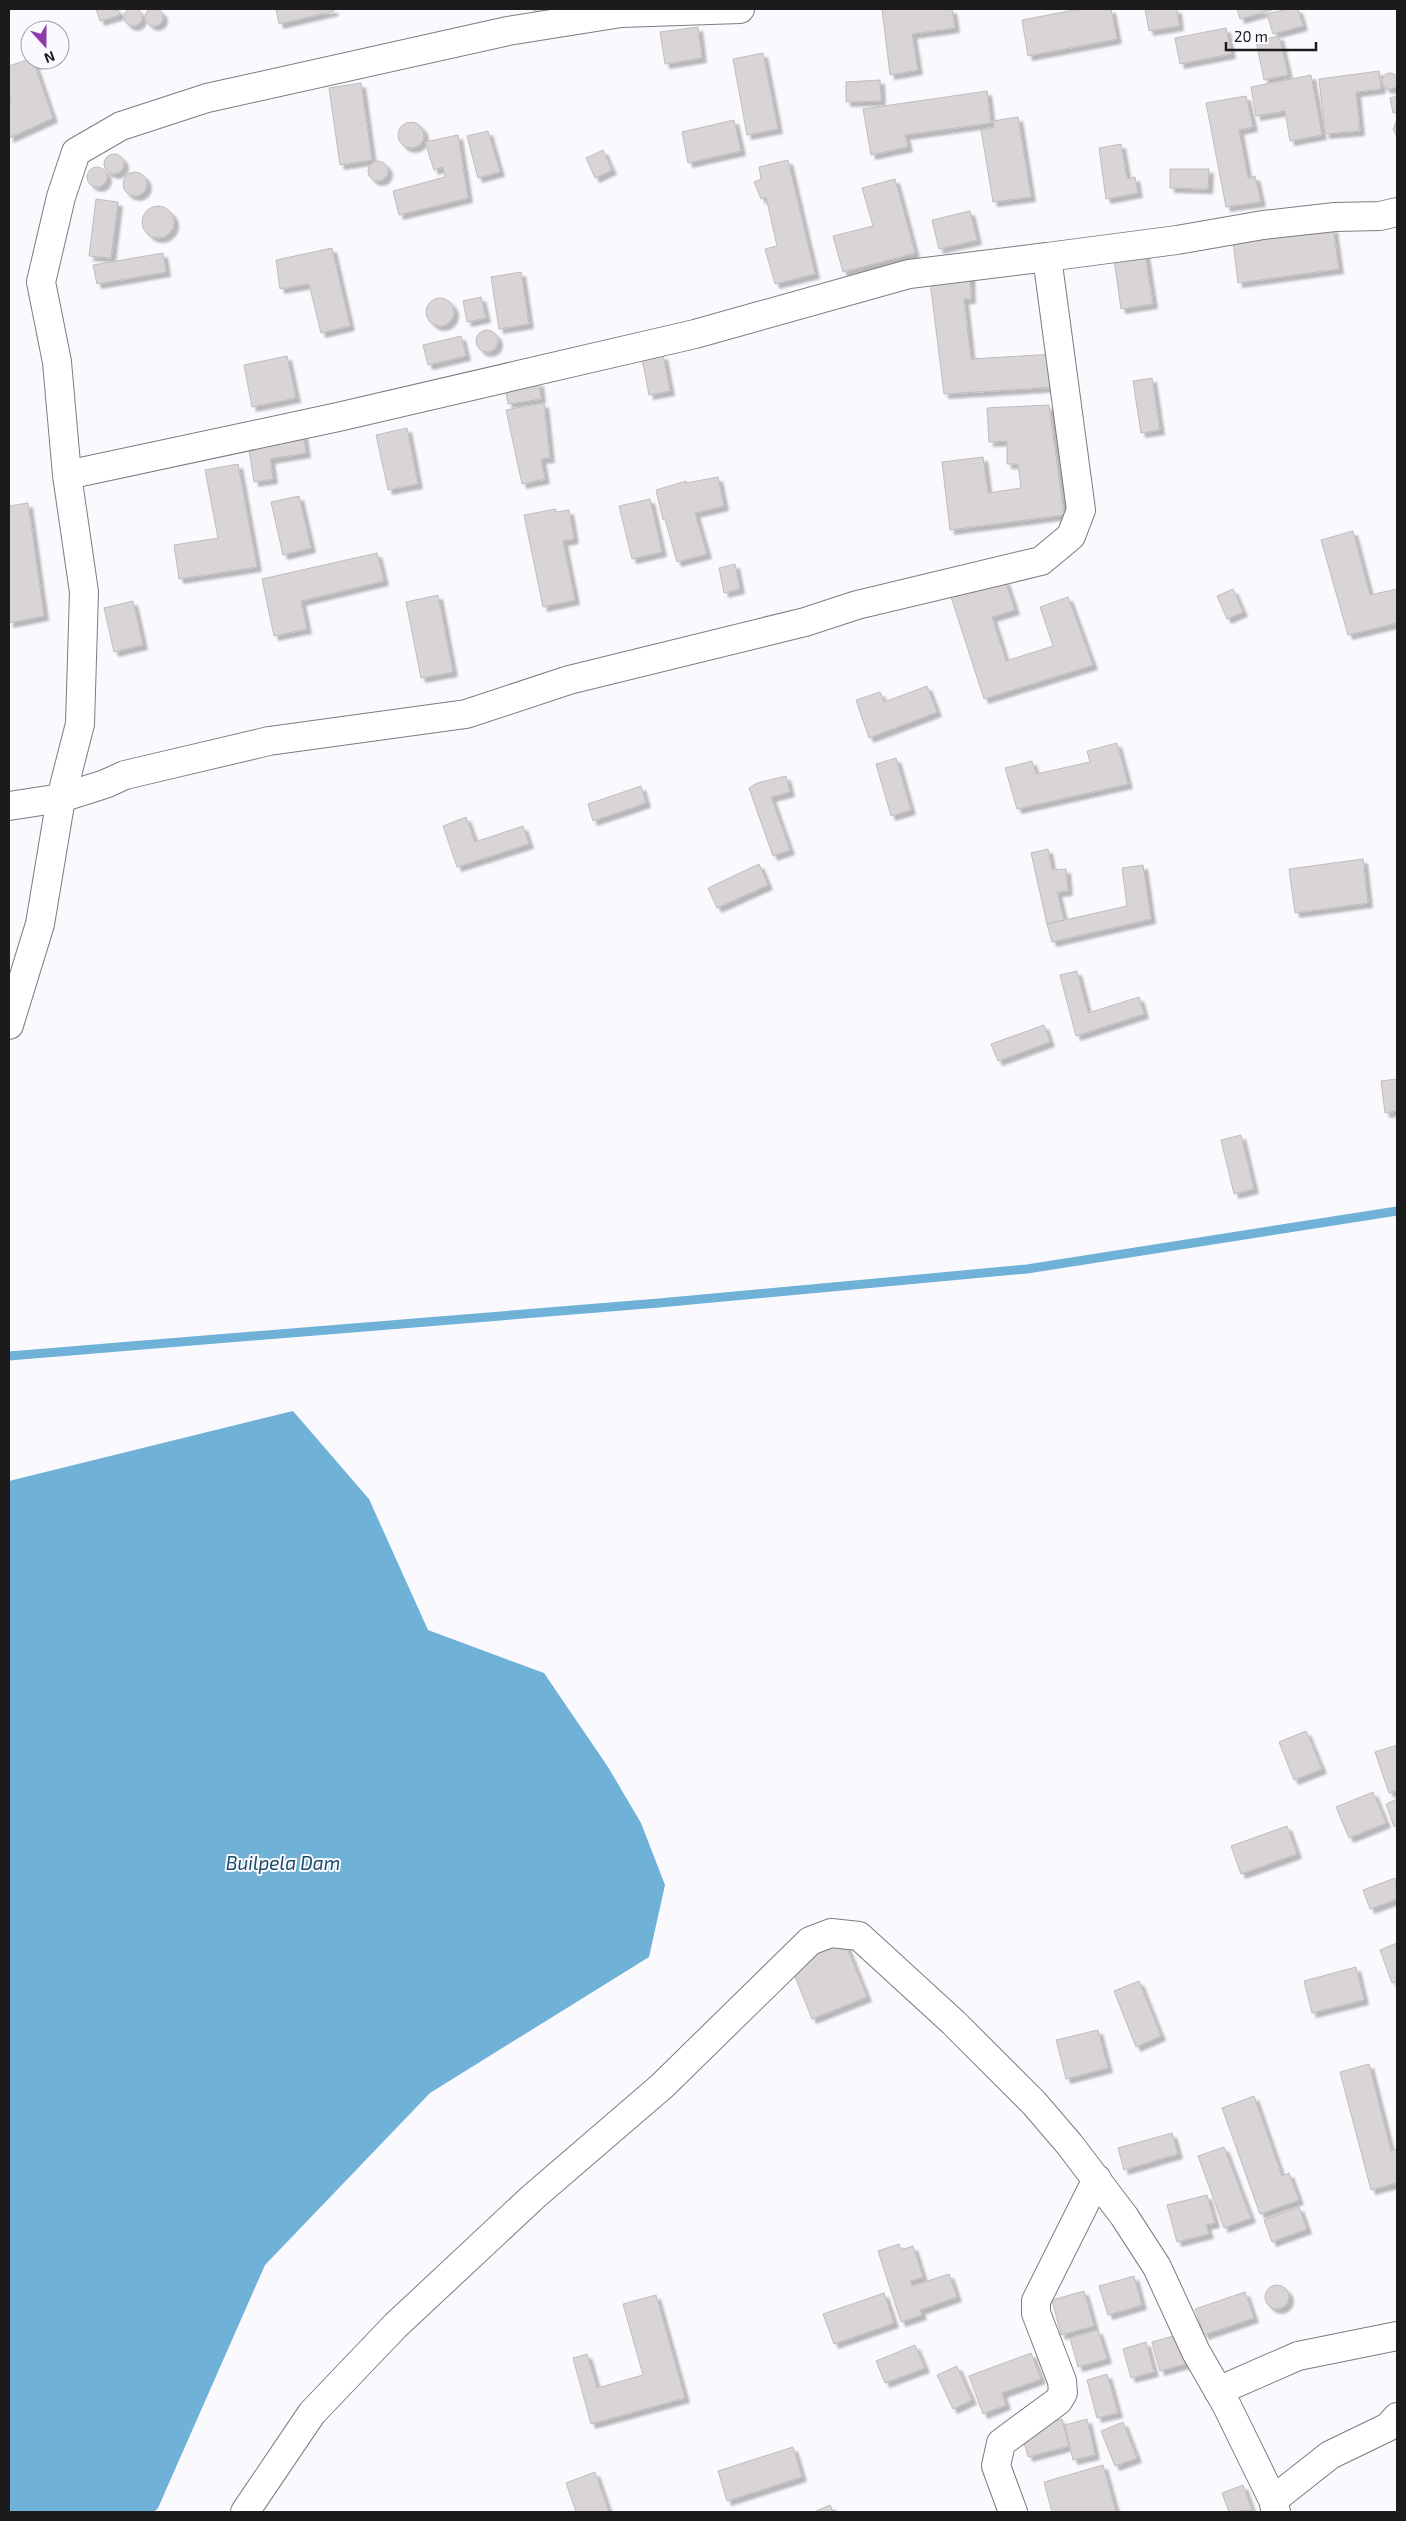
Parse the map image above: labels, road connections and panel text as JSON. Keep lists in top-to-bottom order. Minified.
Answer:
{"water":["Builpela Dam"],"scale_bar":"20 m","north":"bottom"}
